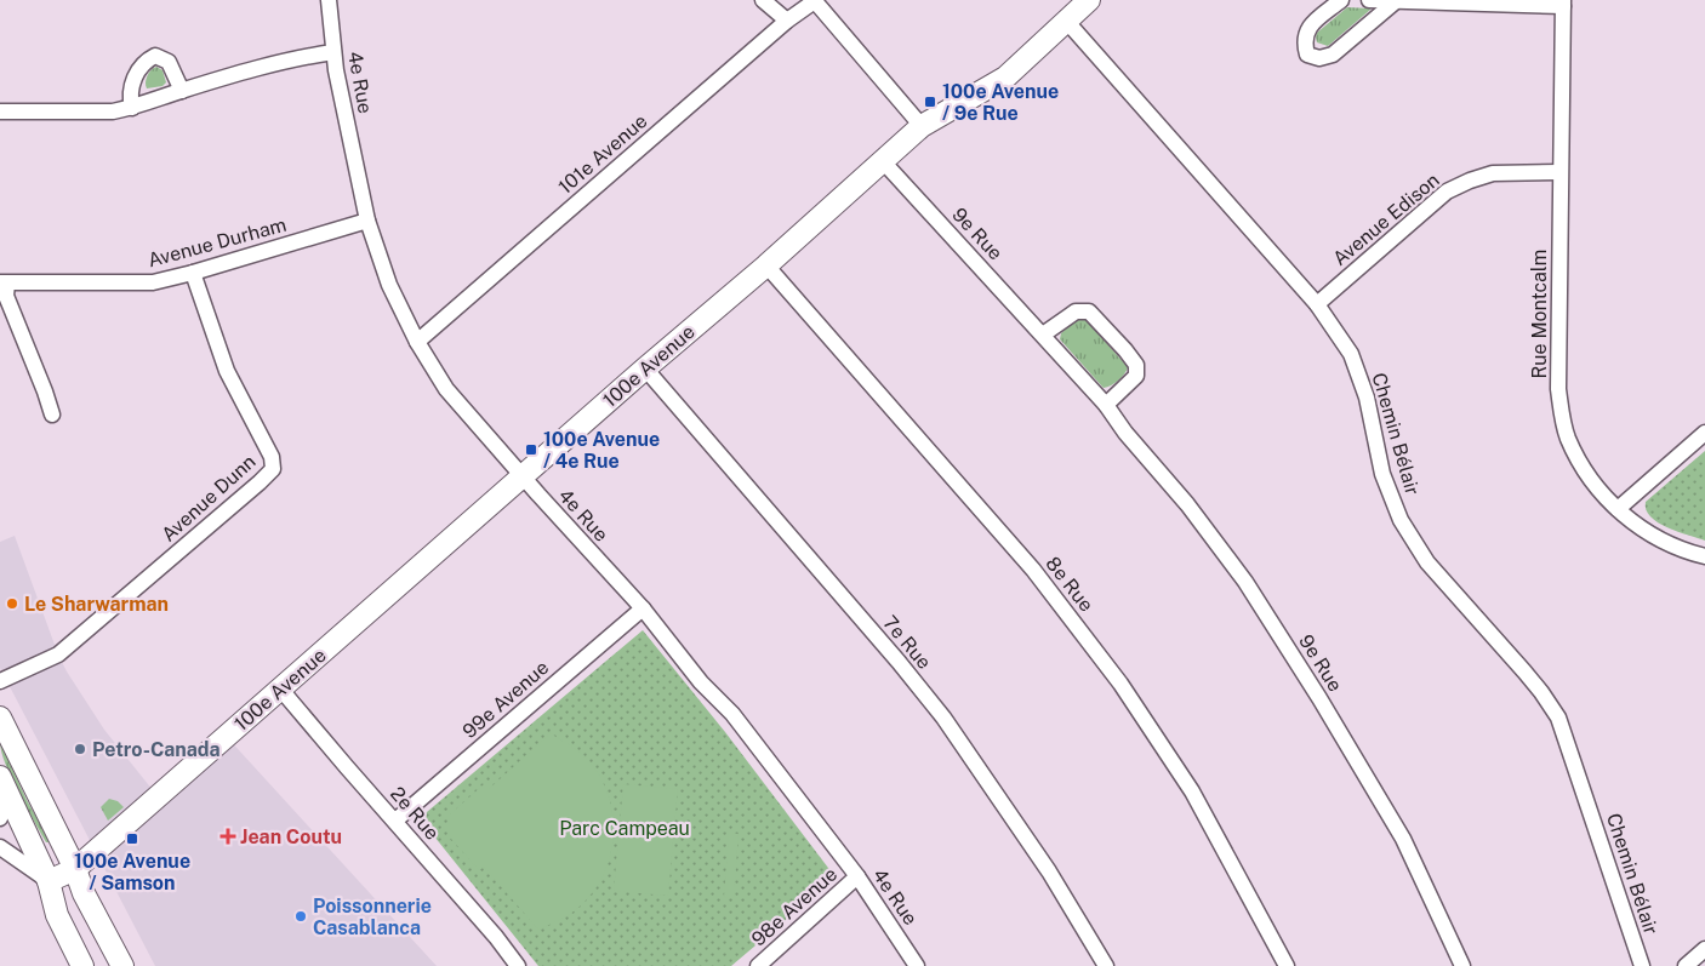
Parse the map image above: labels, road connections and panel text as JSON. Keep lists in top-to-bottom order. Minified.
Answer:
{"streets":{"street":["4e Rue","101e Avenue","Avenue Edison","9e Rue","Avenue Durham","Rue Montcalm","100e Avenue","Chemin Bélair","Avenue Dunn","8e Rue","7e Rue","99e Avenue","2e Rue","98e Avenue"]},"crossings":[["4e Rue","101e Avenue"],["4e Rue","Avenue Durham"],["4e Rue","100e Avenue"],["4e Rue","99e Avenue"],["4e Rue","98e Avenue"],["Avenue Edison","Rue Montcalm"],["Avenue Edison","Chemin Bélair"],["9e Rue","100e Avenue"],["Avenue Durham","Avenue Dunn"],["100e Avenue","Chemin Bélair"],["100e Avenue","8e Rue"],["100e Avenue","7e Rue"],["100e Avenue","2e Rue"],["99e Avenue","2e Rue"]],"parks":["Parc Campeau"],"places":{"transit":["100e Avenue / 9e Rue","100e Avenue / 4e Rue","100e Avenue / Samson"],"other":["Le Sharwarman","Petro-Canada","Poissonnerie Casablanca"],"health":["Jean Coutu"]}}
